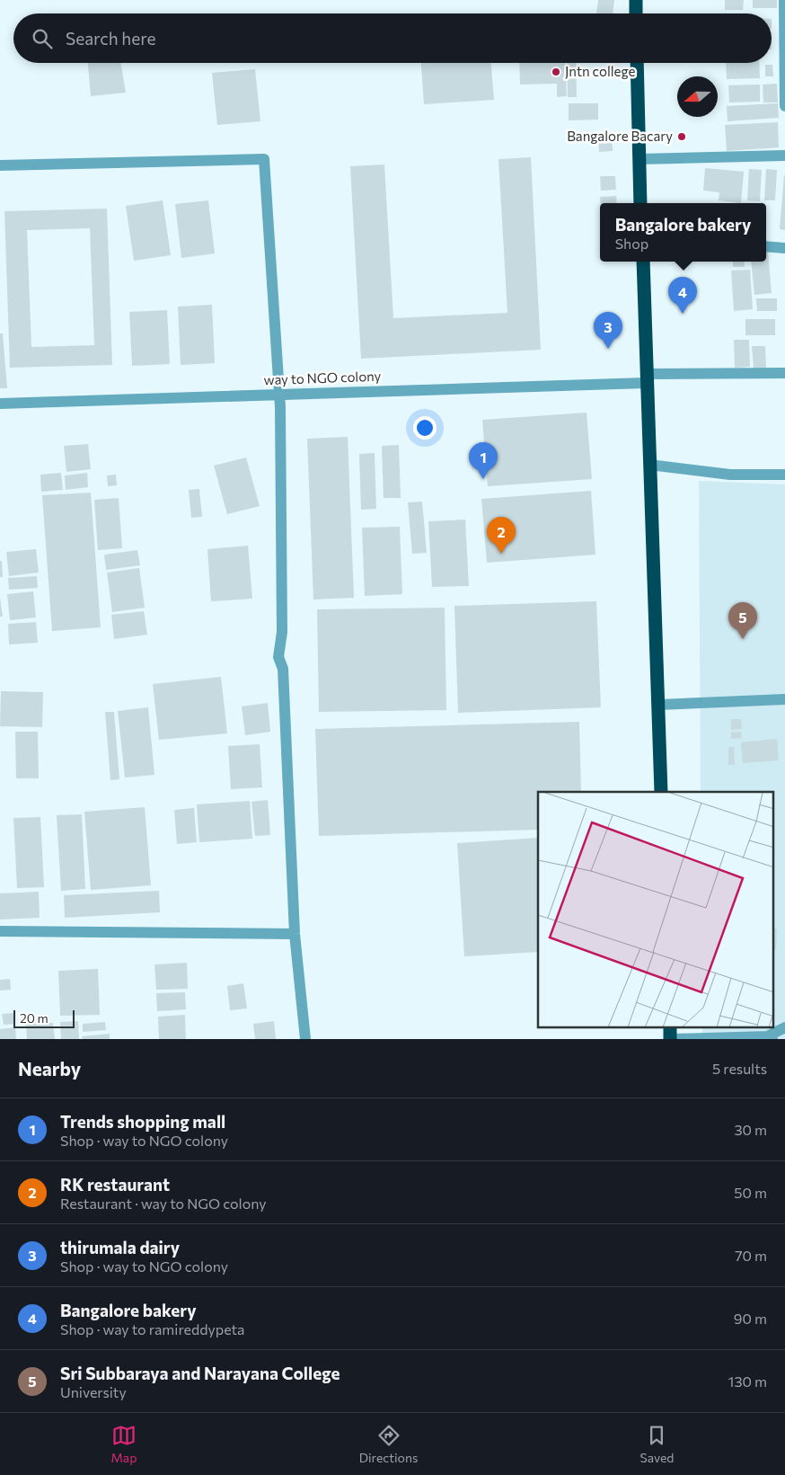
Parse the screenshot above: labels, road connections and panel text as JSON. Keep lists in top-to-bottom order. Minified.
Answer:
{"streets":{"street":["way to NGO colony"]},"places":["Jntn college","Bangalore Bacary"],"scale_bar":"20 m","north":"left","page":{"search":"Search here","popup":["Bangalore bakery","Shop"],"pins":["4","3","1","2","5"],"scale":"20 m","heading":["Nearby","5 results"],"list":[{"mark":"1","name":"Trends shopping mall","note":"Shop · way to NGO colony","value":"30 m"},{"mark":"2","name":"RK restaurant","note":"Restaurant · way to NGO colony","value":"50 m"},{"mark":"3","name":"thirumala dairy","note":"Shop · way to NGO colony","value":"70 m"},{"mark":"4","name":"Bangalore bakery","note":"Shop · way to ramireddypeta","value":"90 m"},{"mark":"5","name":"Sri Subbaraya and Narayana College","note":"University","value":"130 m"}],"nav":["Map","Directions","Saved"]}}
